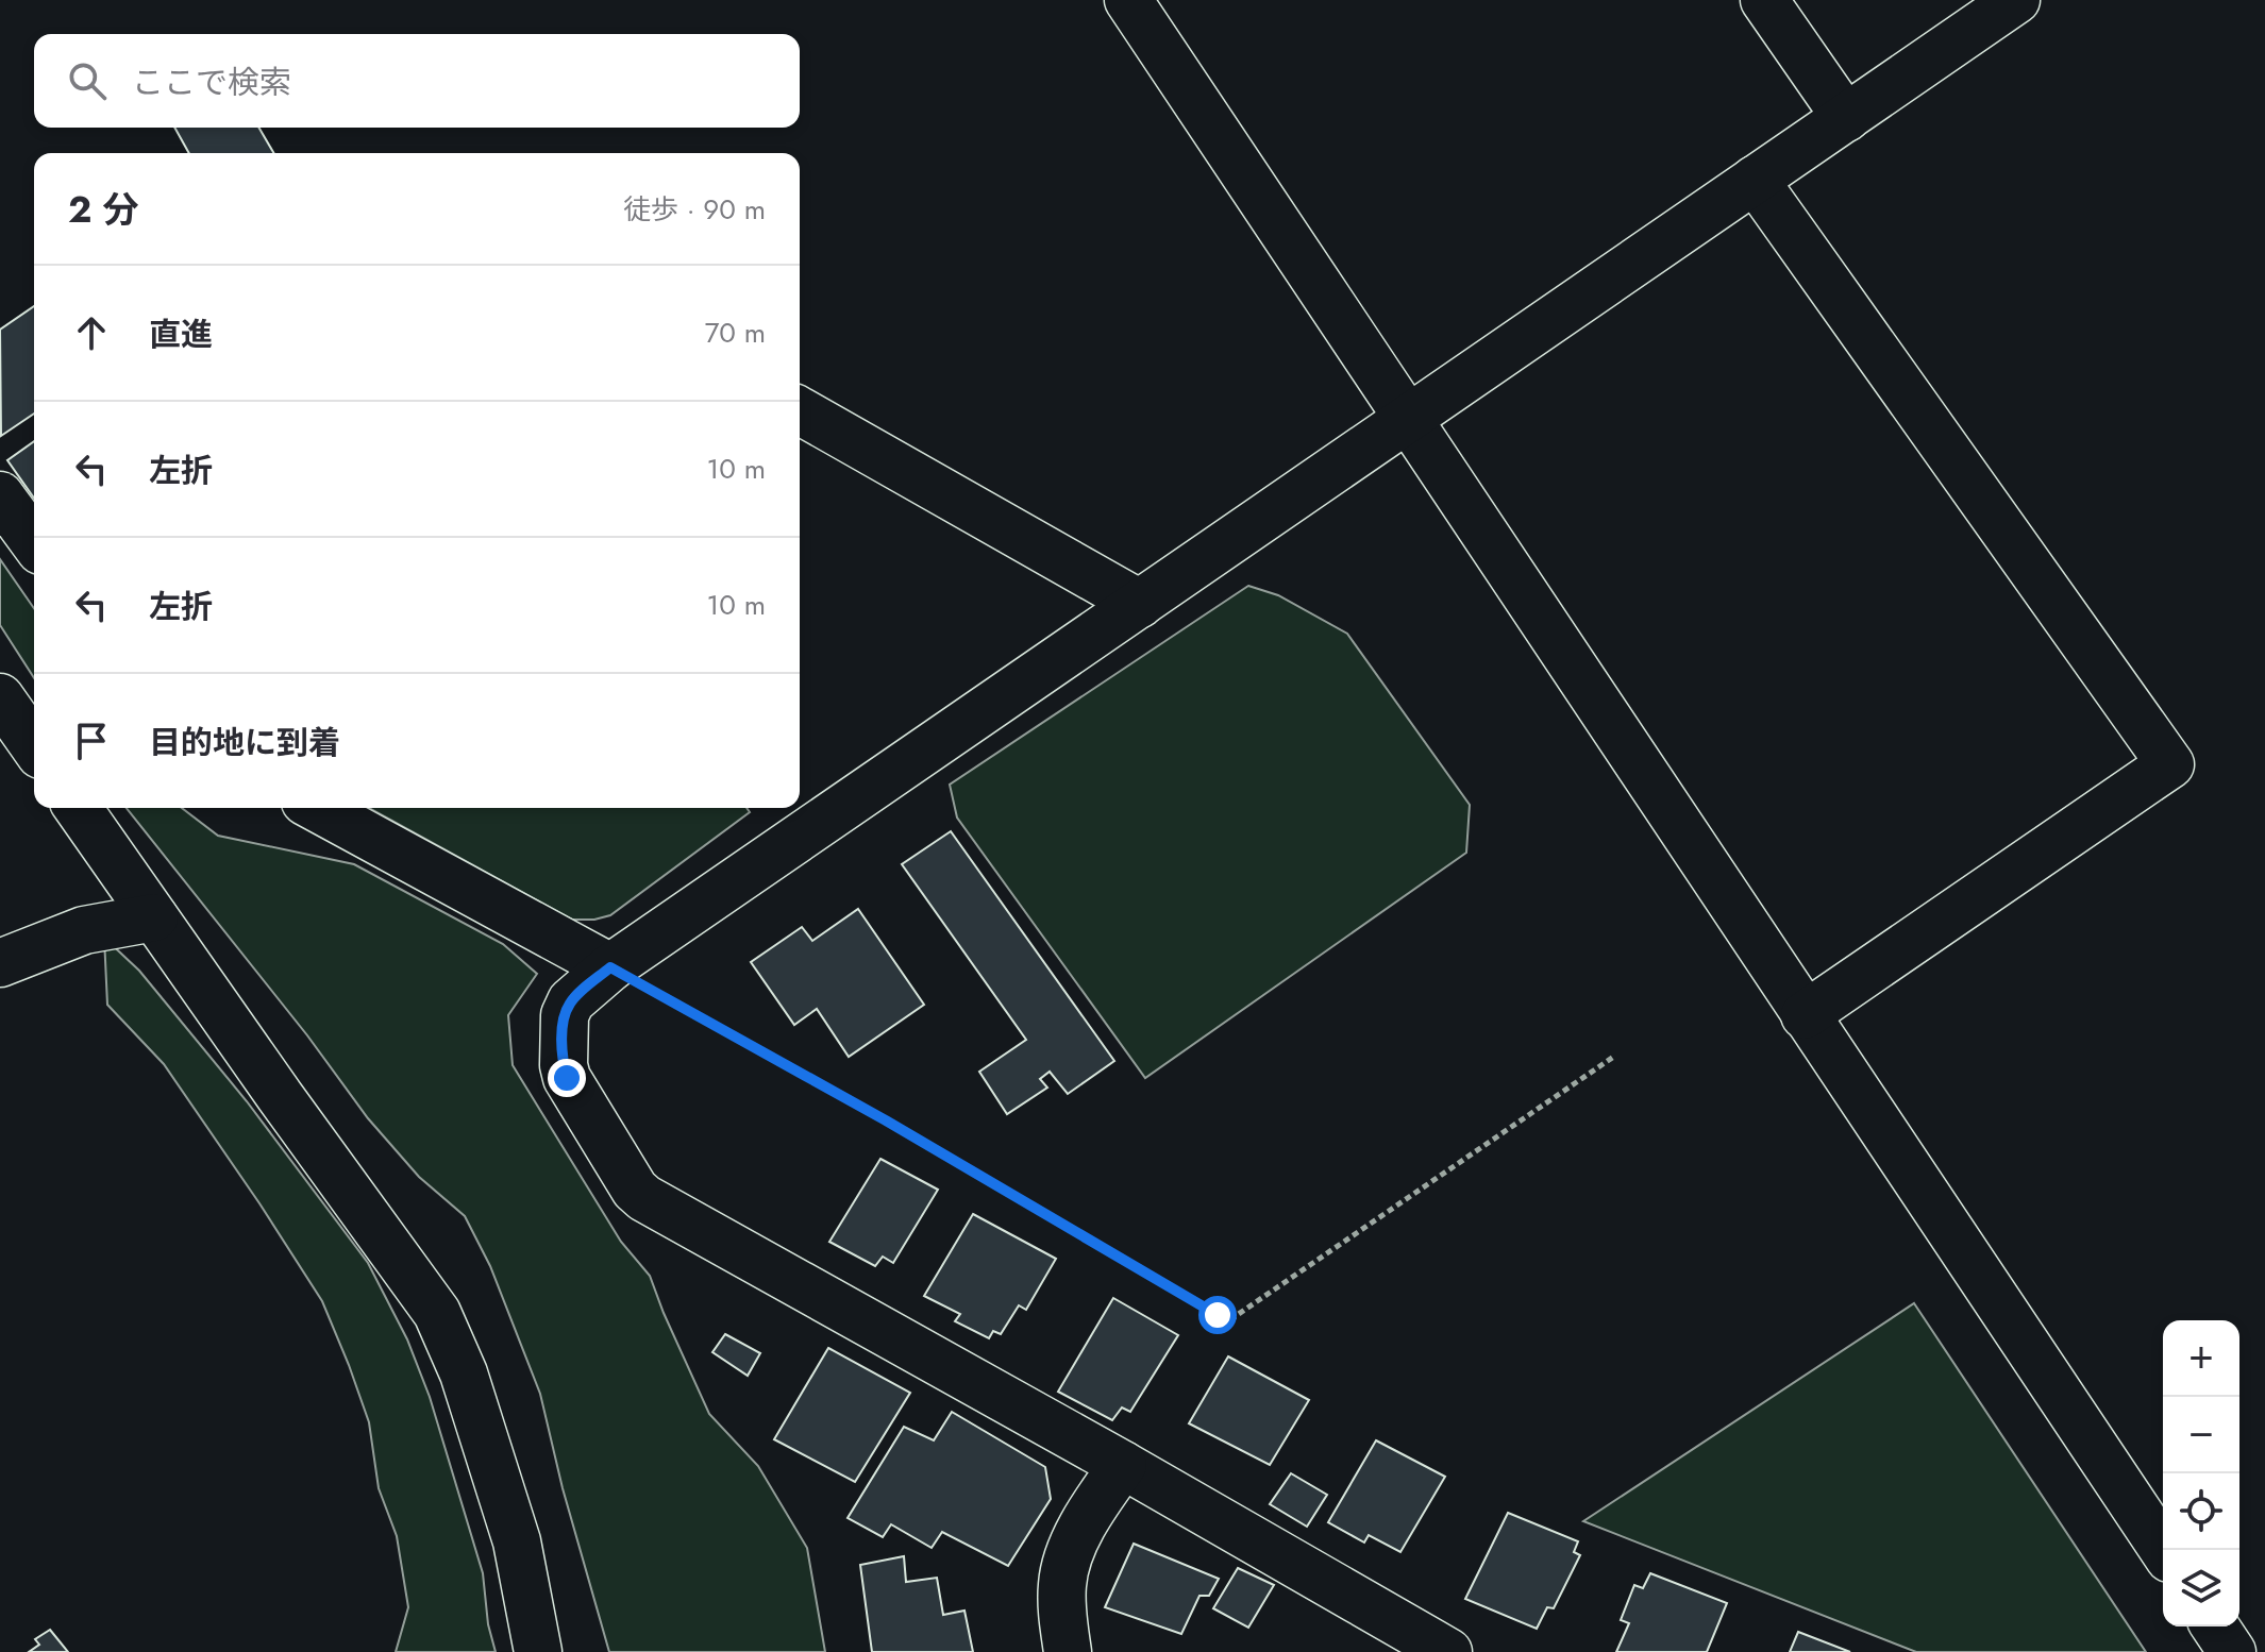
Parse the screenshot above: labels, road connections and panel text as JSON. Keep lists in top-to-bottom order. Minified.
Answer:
{"page":{"search":"ここで検索","heading":["2 分","徒歩 · 90 m"],"list":[["直進","70 m"],["左折","10 m"],["左折","10 m"],"目的地に到着"],"map_buttons":["+","−"]}}
